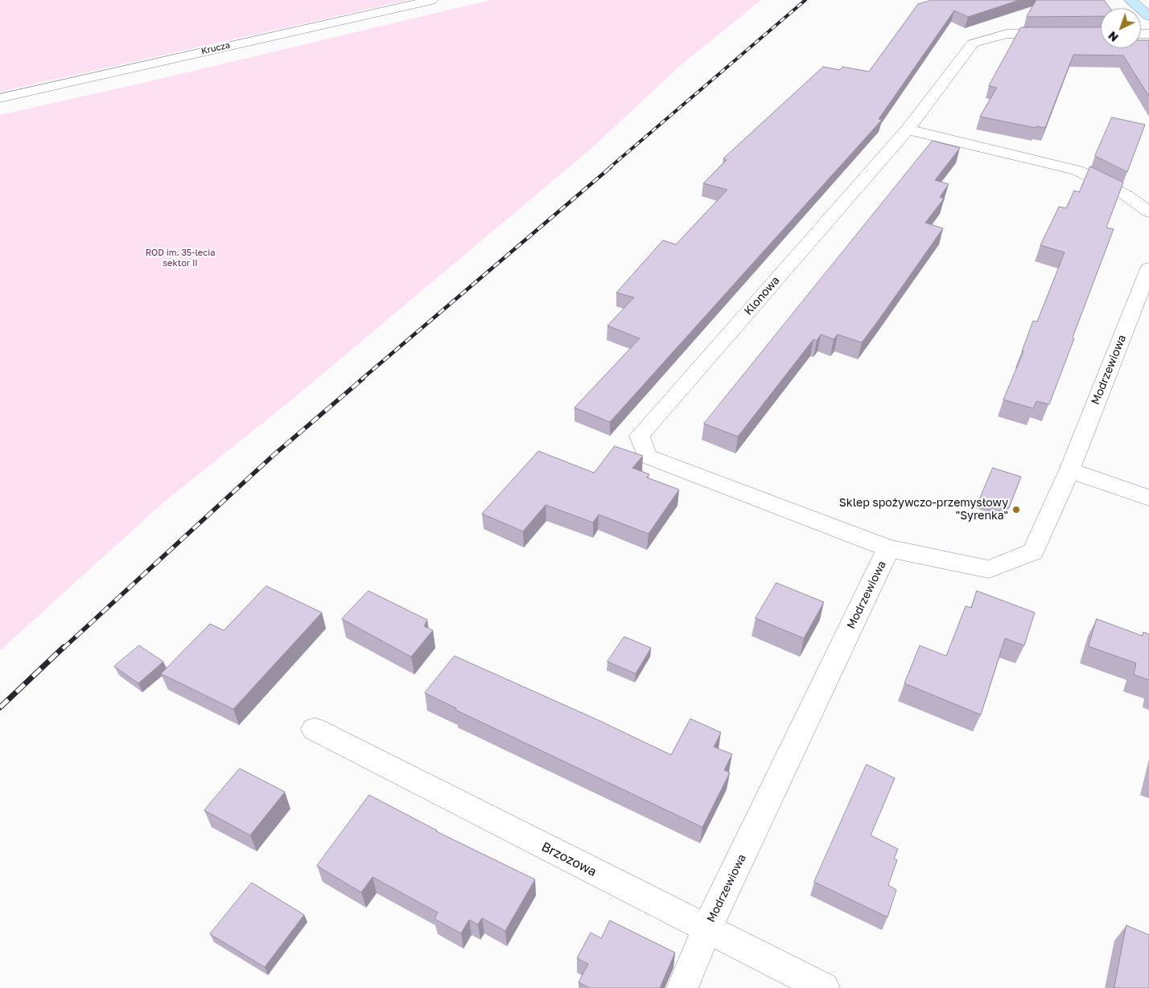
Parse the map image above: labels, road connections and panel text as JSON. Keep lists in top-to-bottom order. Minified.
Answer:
{"streets":{"street":["Krucza","Klonowa","Modrzewiowa","Brzozowa"]},"crossings":[["Klonowa","Modrzewiowa"],["Modrzewiowa","Brzozowa"]],"parks":["ROD im. 35-lecia sektor II"],"places":["Sklep spożywczo-przemysłowy \"Syrenka\""],"north":"bottom left"}
